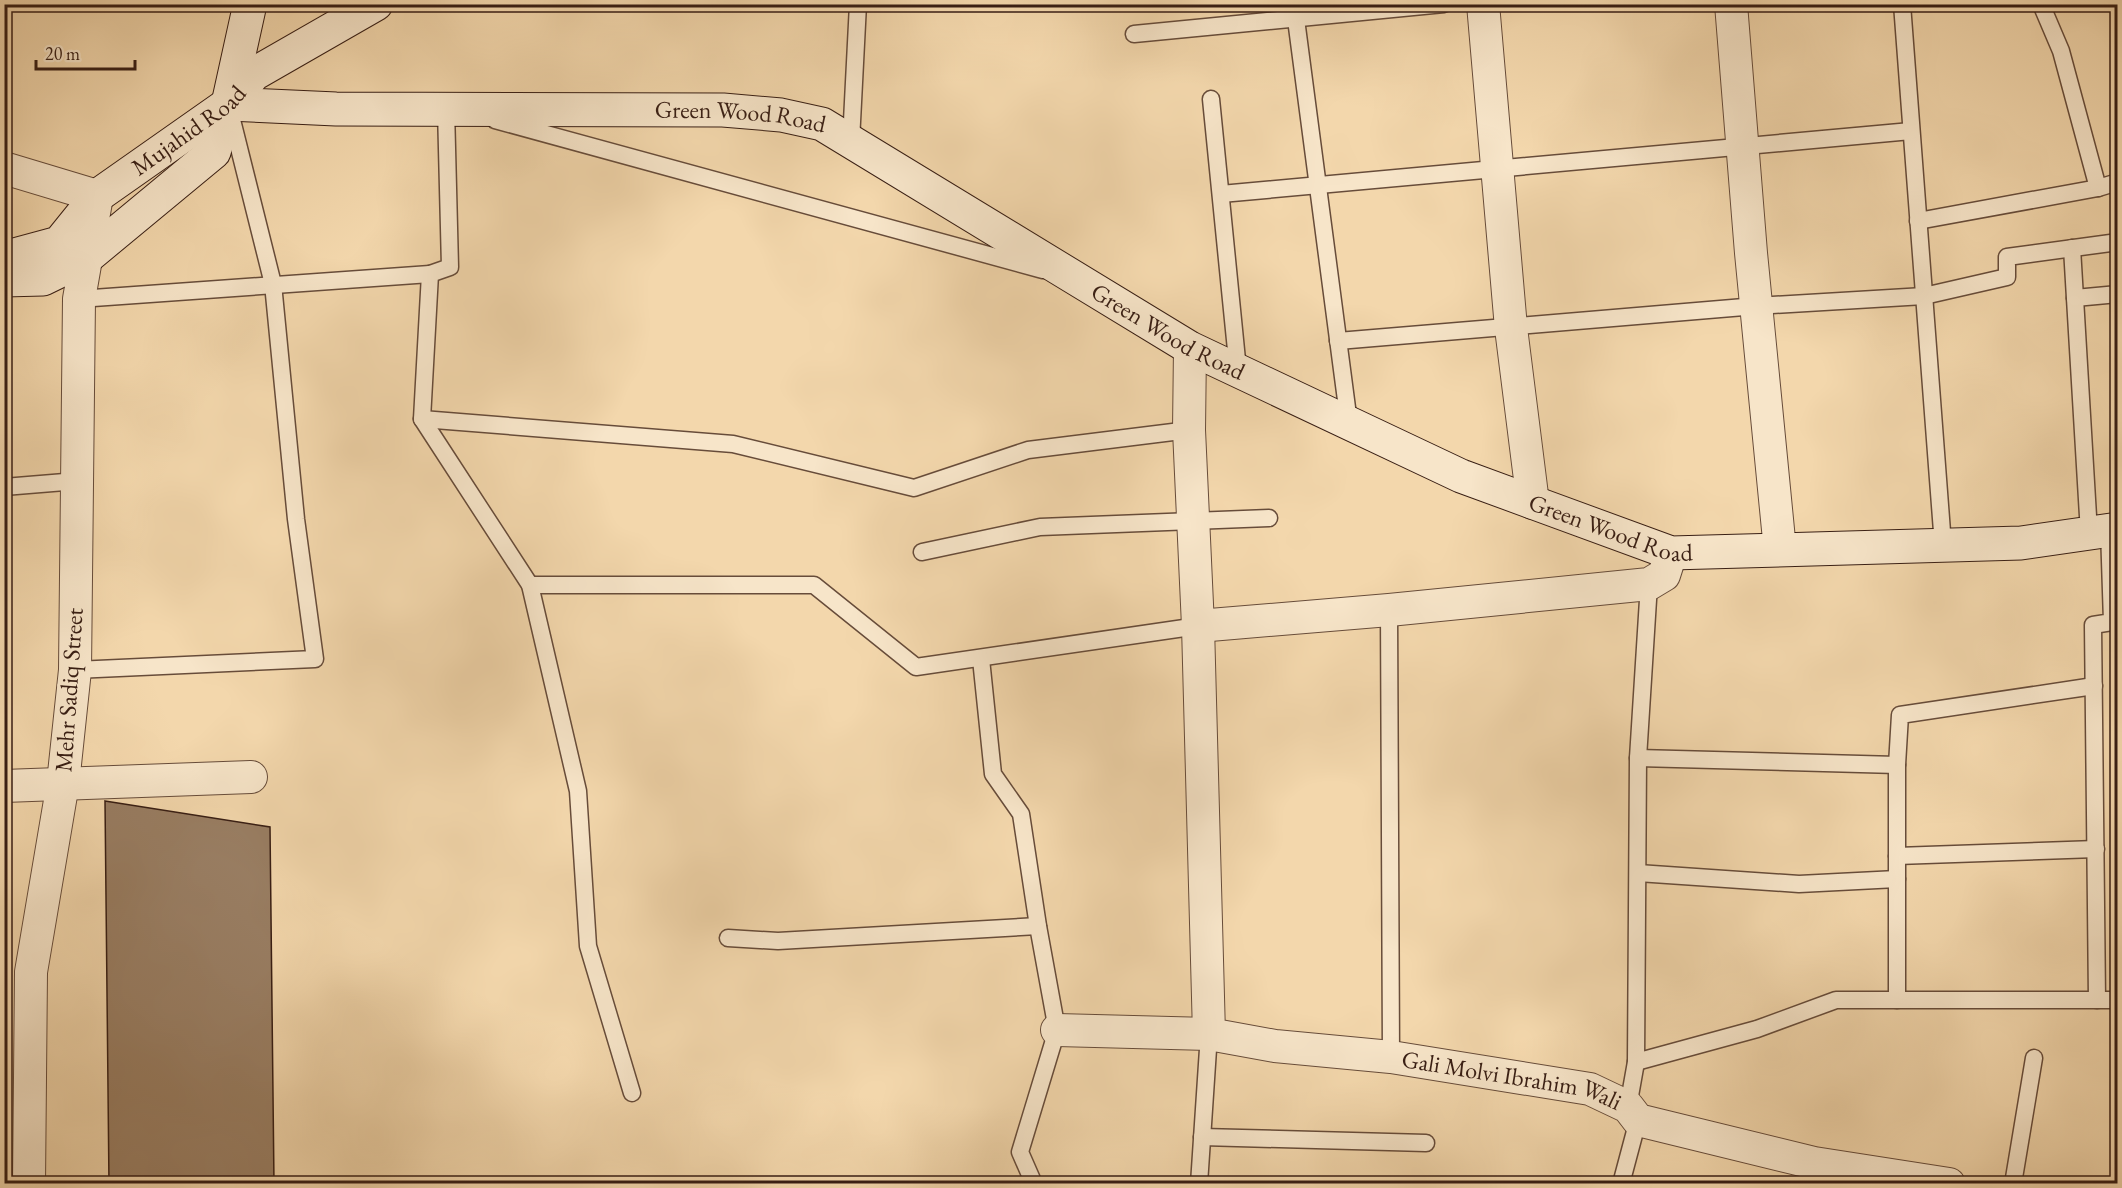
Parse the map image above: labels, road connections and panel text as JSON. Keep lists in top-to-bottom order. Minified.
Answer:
{"streets":{"street":["Green Wood Road","Mujahid Road","Mehr Sadiq Street","Gali Molvi Ibrahim Wali"]},"crossings":[["Green Wood Road","Mujahid Road"],["Mujahid Road","Mehr Sadiq Street"]],"scale_bar":"20 m"}
